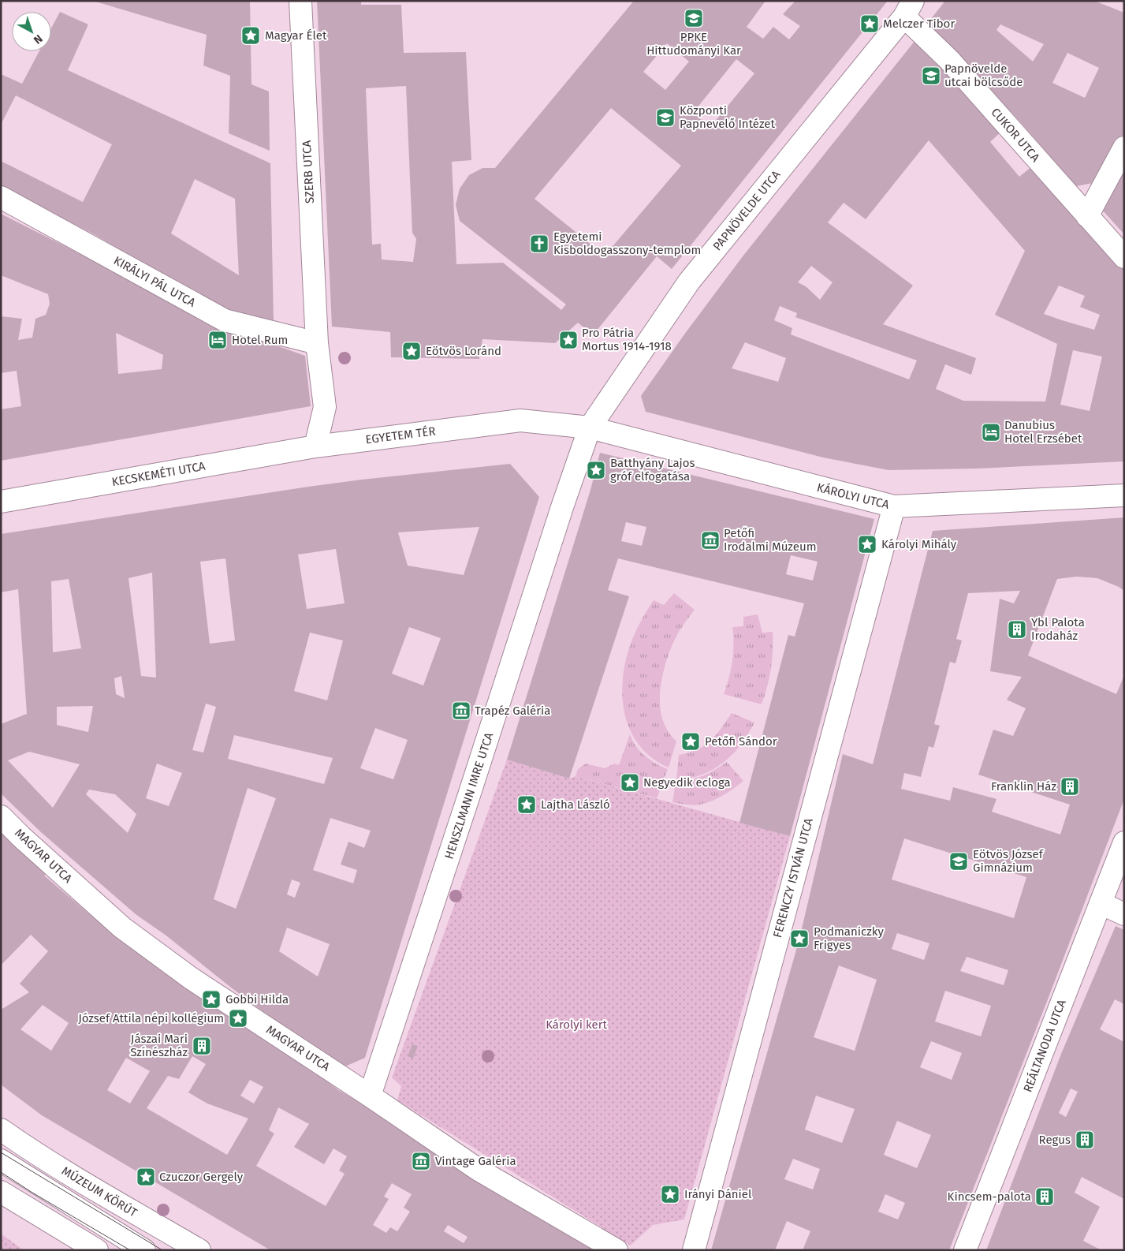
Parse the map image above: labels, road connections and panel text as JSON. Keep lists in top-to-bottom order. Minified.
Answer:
{"streets":{"street":["CUKOR UTCA","SZERB UTCA","PAPNÖVELDE UTCA","KIRÁLYI PÁL UTCA","EGYETEM TÉR","KECSKEMÉTI UTCA","KÁROLYI UTCA","HENSZLMANN IMRE UTCA","MAGYAR UTCA","FERENCZY ISTVÁN UTCA","REÁLTANODA UTCA","MÚZEUM KÖRÚT"]},"crossings":[["CUKOR UTCA","PAPNÖVELDE UTCA"],["SZERB UTCA","KIRÁLYI PÁL UTCA"],["PAPNÖVELDE UTCA","EGYETEM TÉR"],["PAPNÖVELDE UTCA","KÁROLYI UTCA"],["PAPNÖVELDE UTCA","HENSZLMANN IMRE UTCA"],["EGYETEM TÉR","KECSKEMÉTI UTCA"],["EGYETEM TÉR","KÁROLYI UTCA"],["EGYETEM TÉR","HENSZLMANN IMRE UTCA"],["KÁROLYI UTCA","HENSZLMANN IMRE UTCA"],["KÁROLYI UTCA","FERENCZY ISTVÁN UTCA"],["HENSZLMANN IMRE UTCA","MAGYAR UTCA"]],"parks":["Károlyi kert"],"places":{"school or university":["PPKE Hittudományi Kar","Papnövelde utcai bölcsőde","Központi Papnevelő Intézet","Eötvös József Gimnázium"],"place":["Melczer Tibor","Magyar Élet","Pro Pátria Mortus 1914-1918","Eötvös Loránd","Batthyány Lajos gróf elfogatása","Károlyi Mihály","Petőfi Sándor","Negyedik ecloga","Lajtha László","Podmaniczky Frigyes","Gobbi Hilda","József Attila népi kollégium","Czuczor Gergely","Irányi Dániel"],"church":["Egyetemi Kisboldogasszony-templom"],"hotel":["Hotel Rum","Danubius Hotel Erzsébet"],"museum":["Petőfi Irodalmi Múzeum","Trapéz Galéria","Vintage Galéria"],"building":["Ybl Palota Irodaház","Franklin Ház","Jászai Mari Színészház","Regus","Kincsem-palota"]},"north":"bottom right"}
